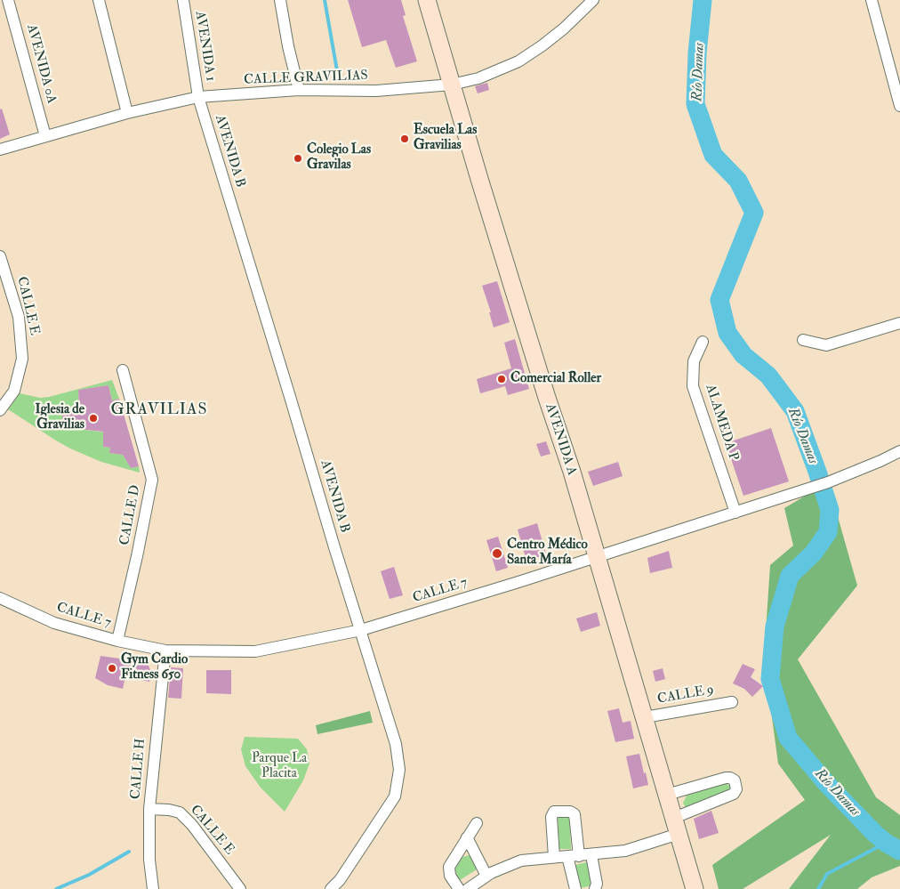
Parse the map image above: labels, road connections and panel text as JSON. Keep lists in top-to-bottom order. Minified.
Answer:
{"streets":{"street":["AVENIDA 1","AVENIDA 0A","CALLE GRAVILIAS","AVENIDA B","CALLE E","ALAMEDA P","AVENIDA A","CALLE D","CALLE 7","CALLE 9","CALLE H"]},"crossings":[["AVENIDA 1","CALLE GRAVILIAS"],["AVENIDA 1","AVENIDA B"],["AVENIDA 0A","CALLE GRAVILIAS"],["CALLE GRAVILIAS","AVENIDA B"],["CALLE GRAVILIAS","AVENIDA A"],["AVENIDA B","CALLE 7"],["CALLE E","CALLE H"],["ALAMEDA P","CALLE 7"],["AVENIDA A","CALLE 7"],["AVENIDA A","CALLE 9"],["CALLE D","CALLE 7"],["CALLE 7","CALLE H"]],"districts":["GRAVILIAS"],"water":["Río Damas"],"parks":["Parque La Placita"],"places":["Escuela Las Gravilias","Colegio Las Gravilas","Comercial Roller","Iglesia de Gravilias","Centro Médico Santa María","Gym Cardio Fitness 650"]}
